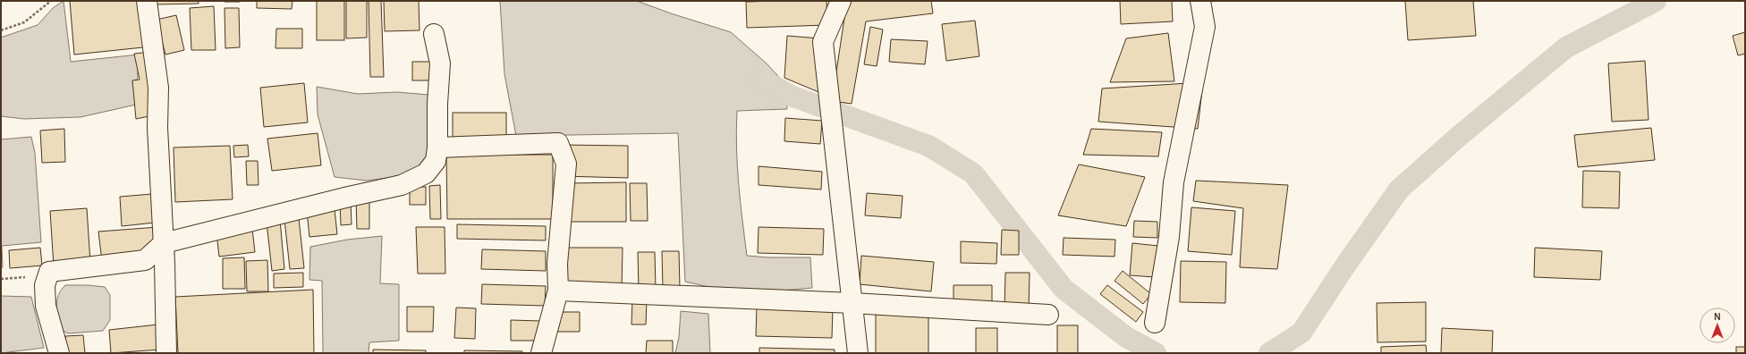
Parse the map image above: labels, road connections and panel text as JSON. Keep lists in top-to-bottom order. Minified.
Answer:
{"north":"top"}
